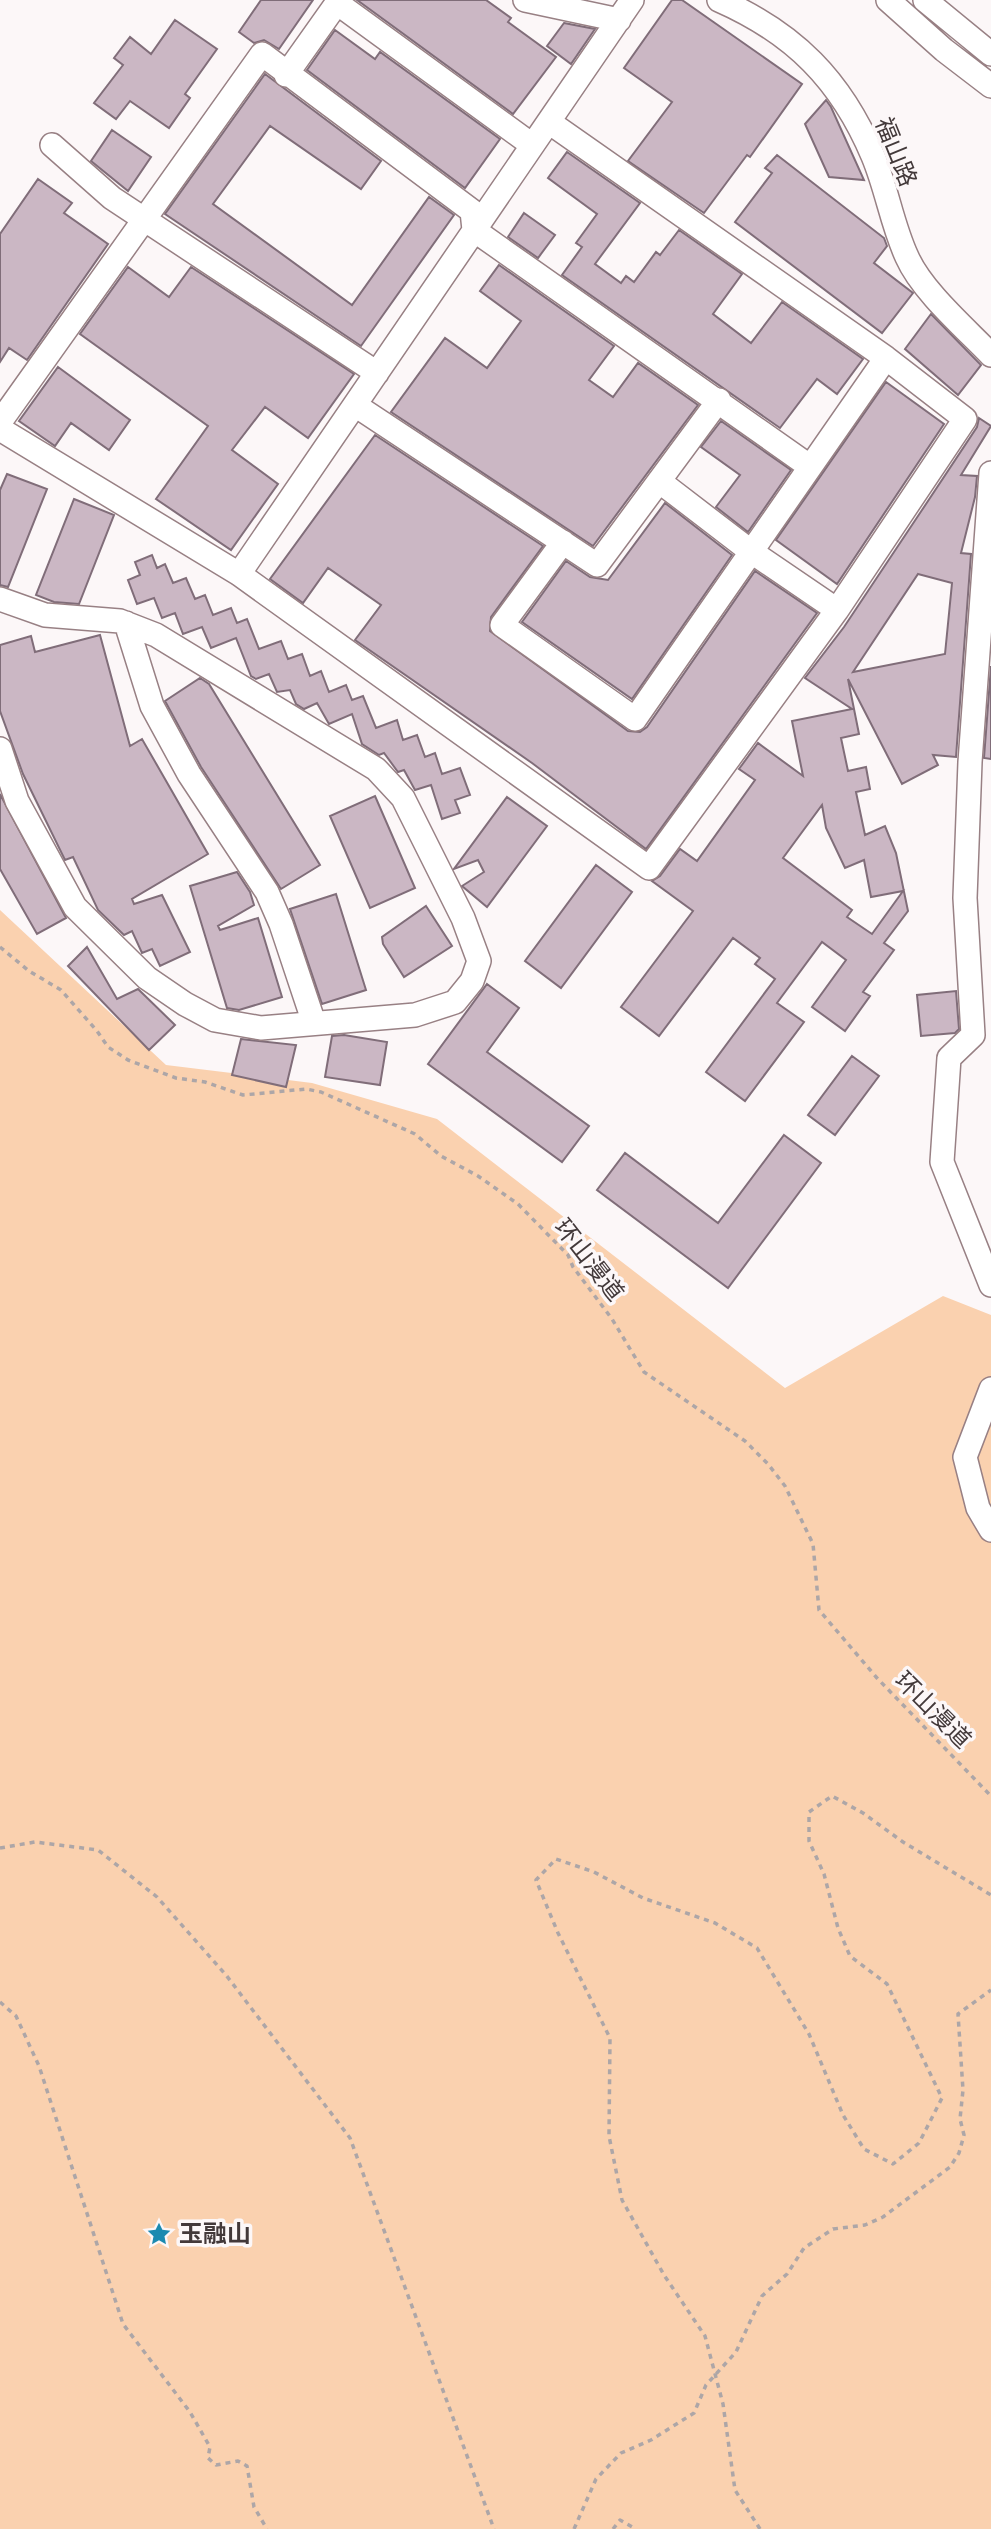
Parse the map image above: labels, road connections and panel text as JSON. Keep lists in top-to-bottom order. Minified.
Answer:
{"streets":{"street":["福山路"],"path":["环山漫道"]},"places":{"place":["玉融山"]}}
